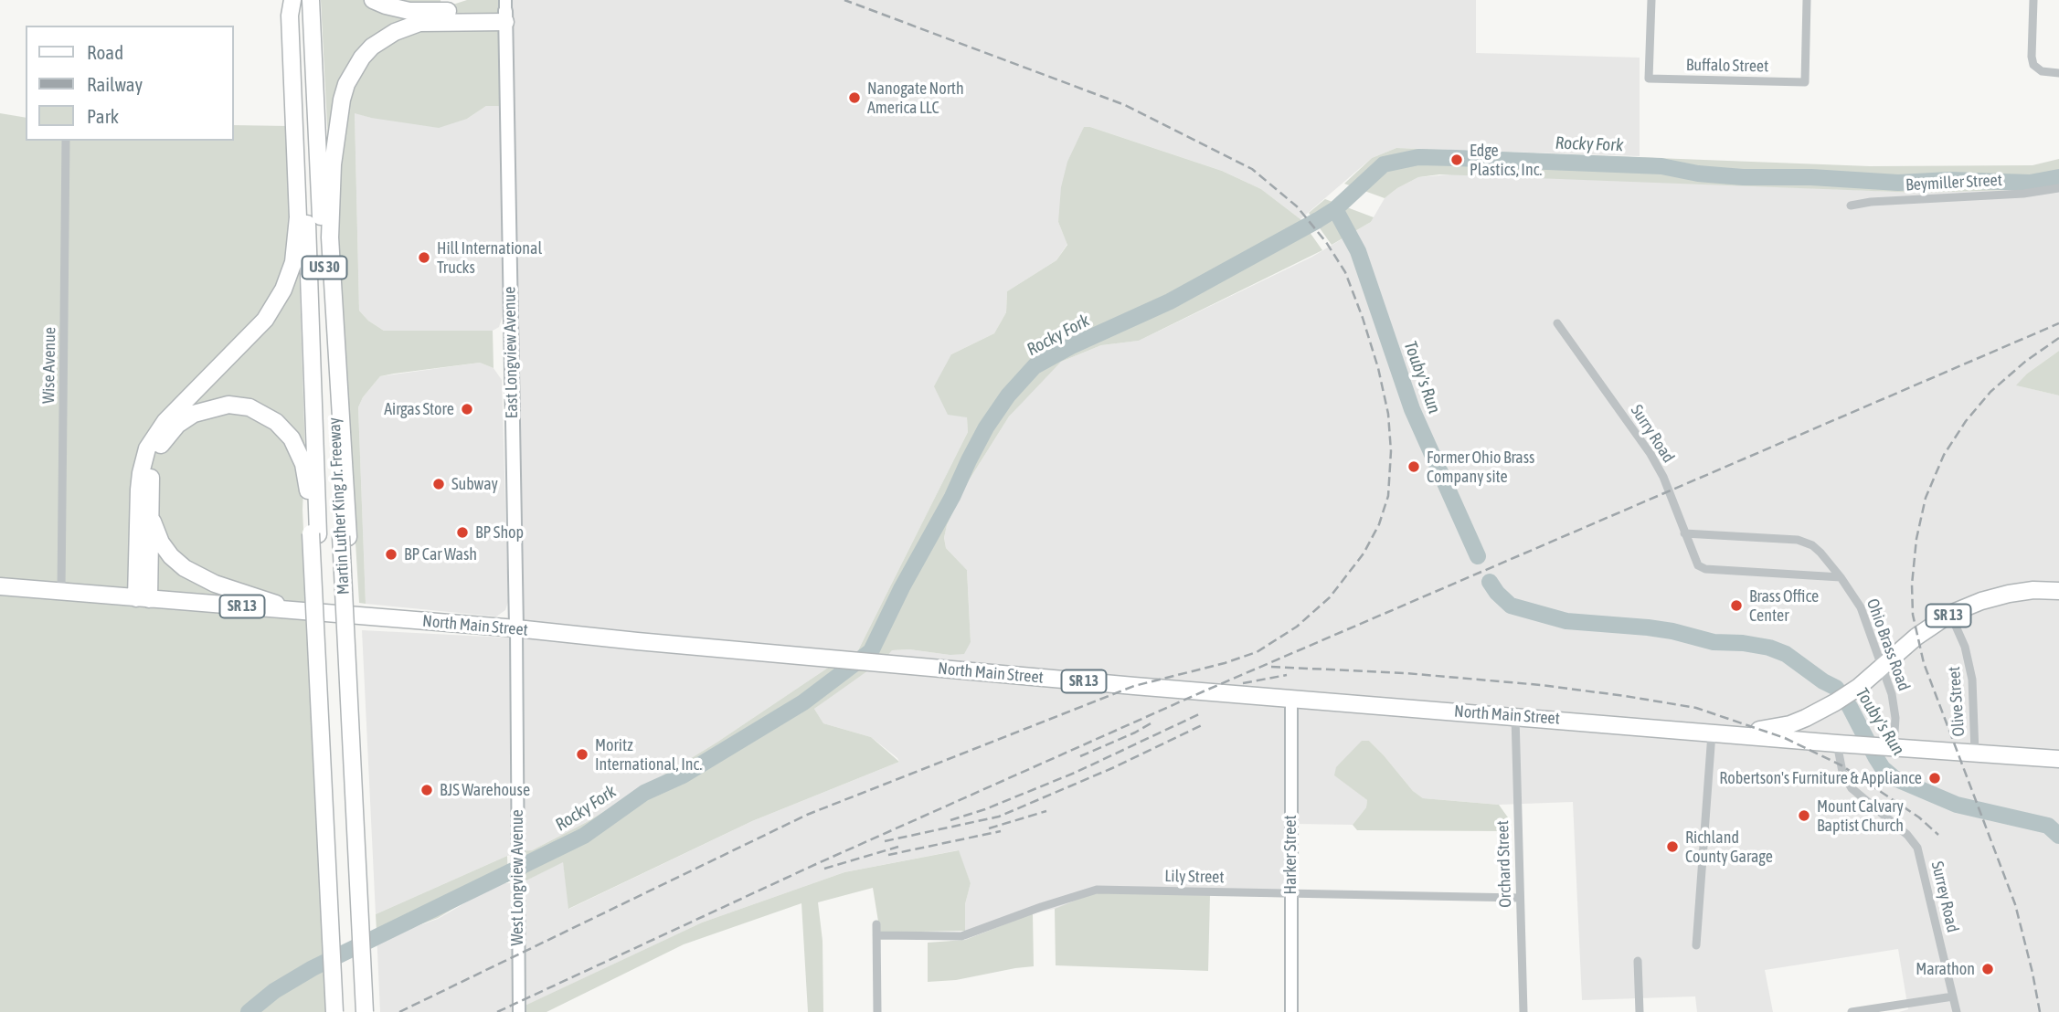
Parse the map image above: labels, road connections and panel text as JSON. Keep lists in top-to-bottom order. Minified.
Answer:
{"streets":{"highway":["US 30","Martin Luther King Jr. Freeway","SR 13","North Main Street"],"main road":["East Longview Avenue"],"street":["Buffalo Street","Beymiller Street","Wise Avenue","Surry Road","Ohio Brass Road","Olive Street","Harker Street","Orchard Street","Lily Street","West Longview Avenue","Surrey Road"]},"crossings":[["East Longview Avenue","North Main Street"],["East Longview Avenue","West Longview Avenue"],["Wise Avenue","North Main Street"],["Surry Road","Ohio Brass Road"],["SR 13","North Main Street"],["SR 13","Ohio Brass Road"],["SR 13","Olive Street"],["North Main Street","Ohio Brass Road"],["North Main Street","Olive Street"],["North Main Street","Harker Street"],["North Main Street","Orchard Street"],["North Main Street","West Longview Avenue"],["North Main Street","Surrey Road"],["Harker Street","Lily Street"],["Orchard Street","Lily Street"]],"water":["Rocky Fork","Touby's Run"],"places":["Nanogate North America LLC","Edge Plastics, Inc.","Hill International Trucks","Airgas Store","Former Ohio Brass Company site","Subway","BP Shop","BP Car Wash","Brass Office Center","Moritz International, Inc.","Robertson's Furniture & Appliance","BJS Warehouse","Mount Calvary Baptist Church","Richland County Garage","Marathon"],"legend":["Road","Railway","Park"]}
